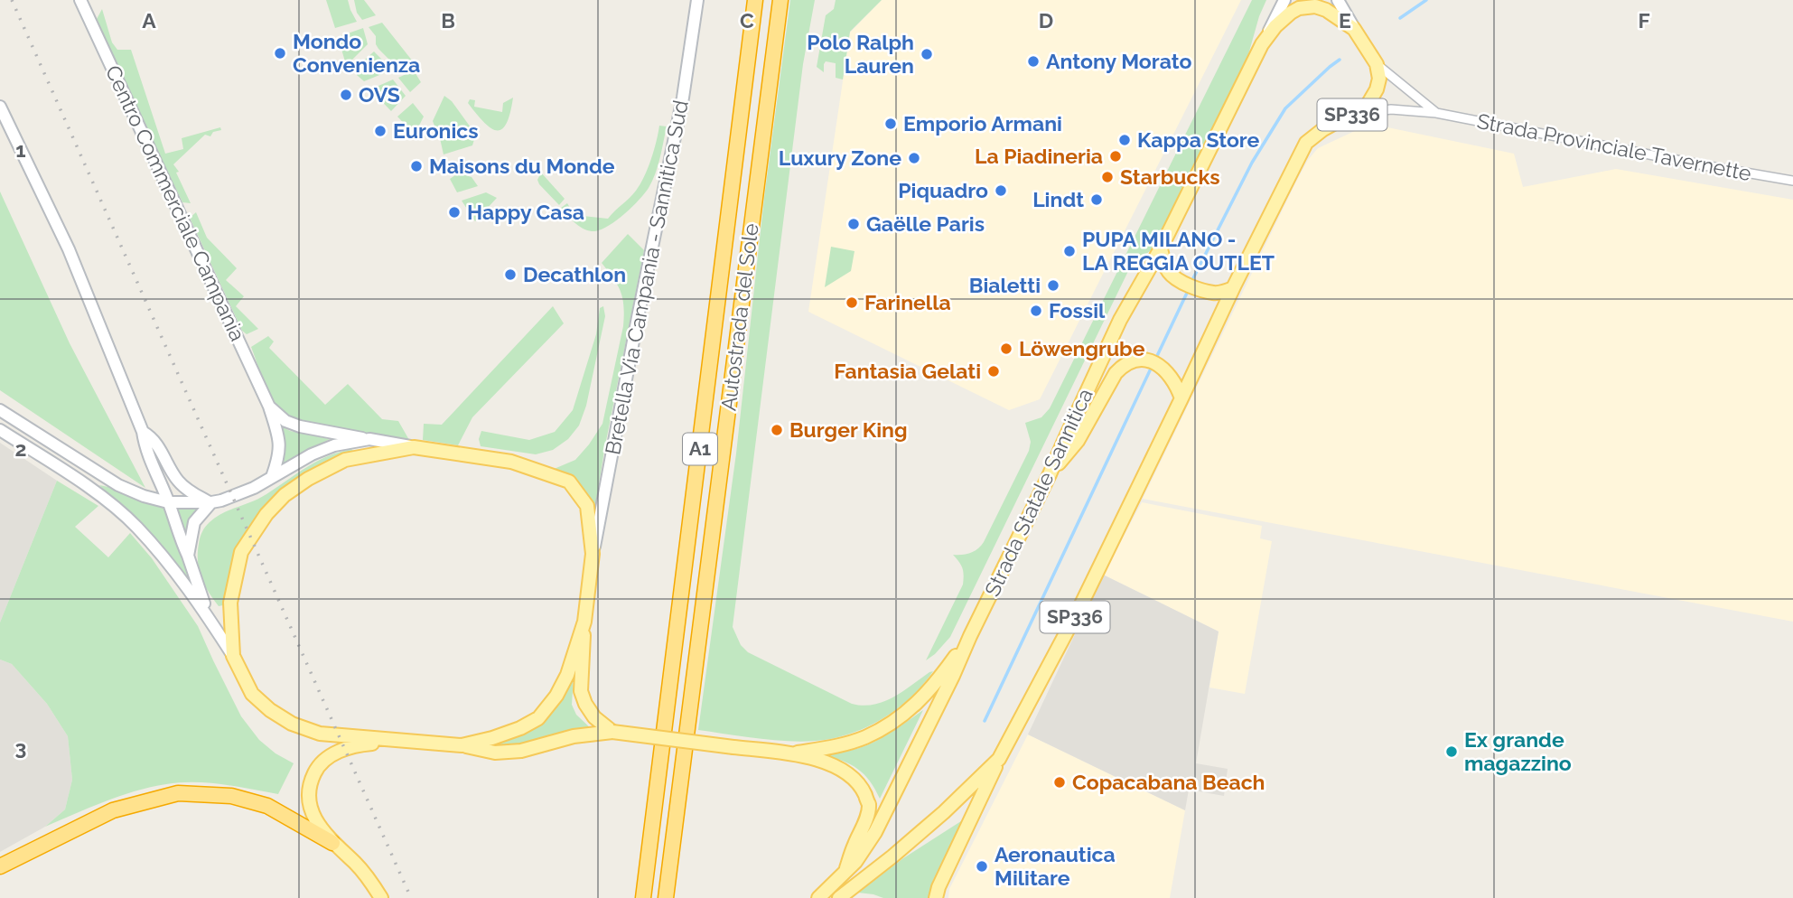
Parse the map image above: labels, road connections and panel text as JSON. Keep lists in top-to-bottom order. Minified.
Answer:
{"streets":{"highway":["Autostrada del Sole","A1"],"main road":["SP336","Strada Statale Sannitica"],"street":["Strada Provinciale Tavernette","Centro Commerciale Campania","Bretella Via Campania - Sannitica Sud"]},"crossings":[["SP336","Strada Provinciale Tavernette"],["SP336","Strada Statale Sannitica"],["Strada Provinciale Tavernette","Strada Statale Sannitica"]],"places":["Mondo Convenienza","Polo Ralph Lauren","Antony Morato","OVS","Emporio Armani","Euronics","Kappa Store","La Piadineria","Luxury Zone","Maisons du Monde","Starbucks","Piquadro","Lindt","Happy Casa","Gaëlle Paris","PUPA MILANO - LA REGGIA OUTLET","Decathlon","Bialetti","Farinella","Fossil","Löwengrube","Fantasia Gelati","Burger King","Ex grande magazzino","Copacabana Beach","Aeronautica Militare"],"grid":{"columns":["A","B","C","D","E","F"],"rows":["1","2","3"]}}
